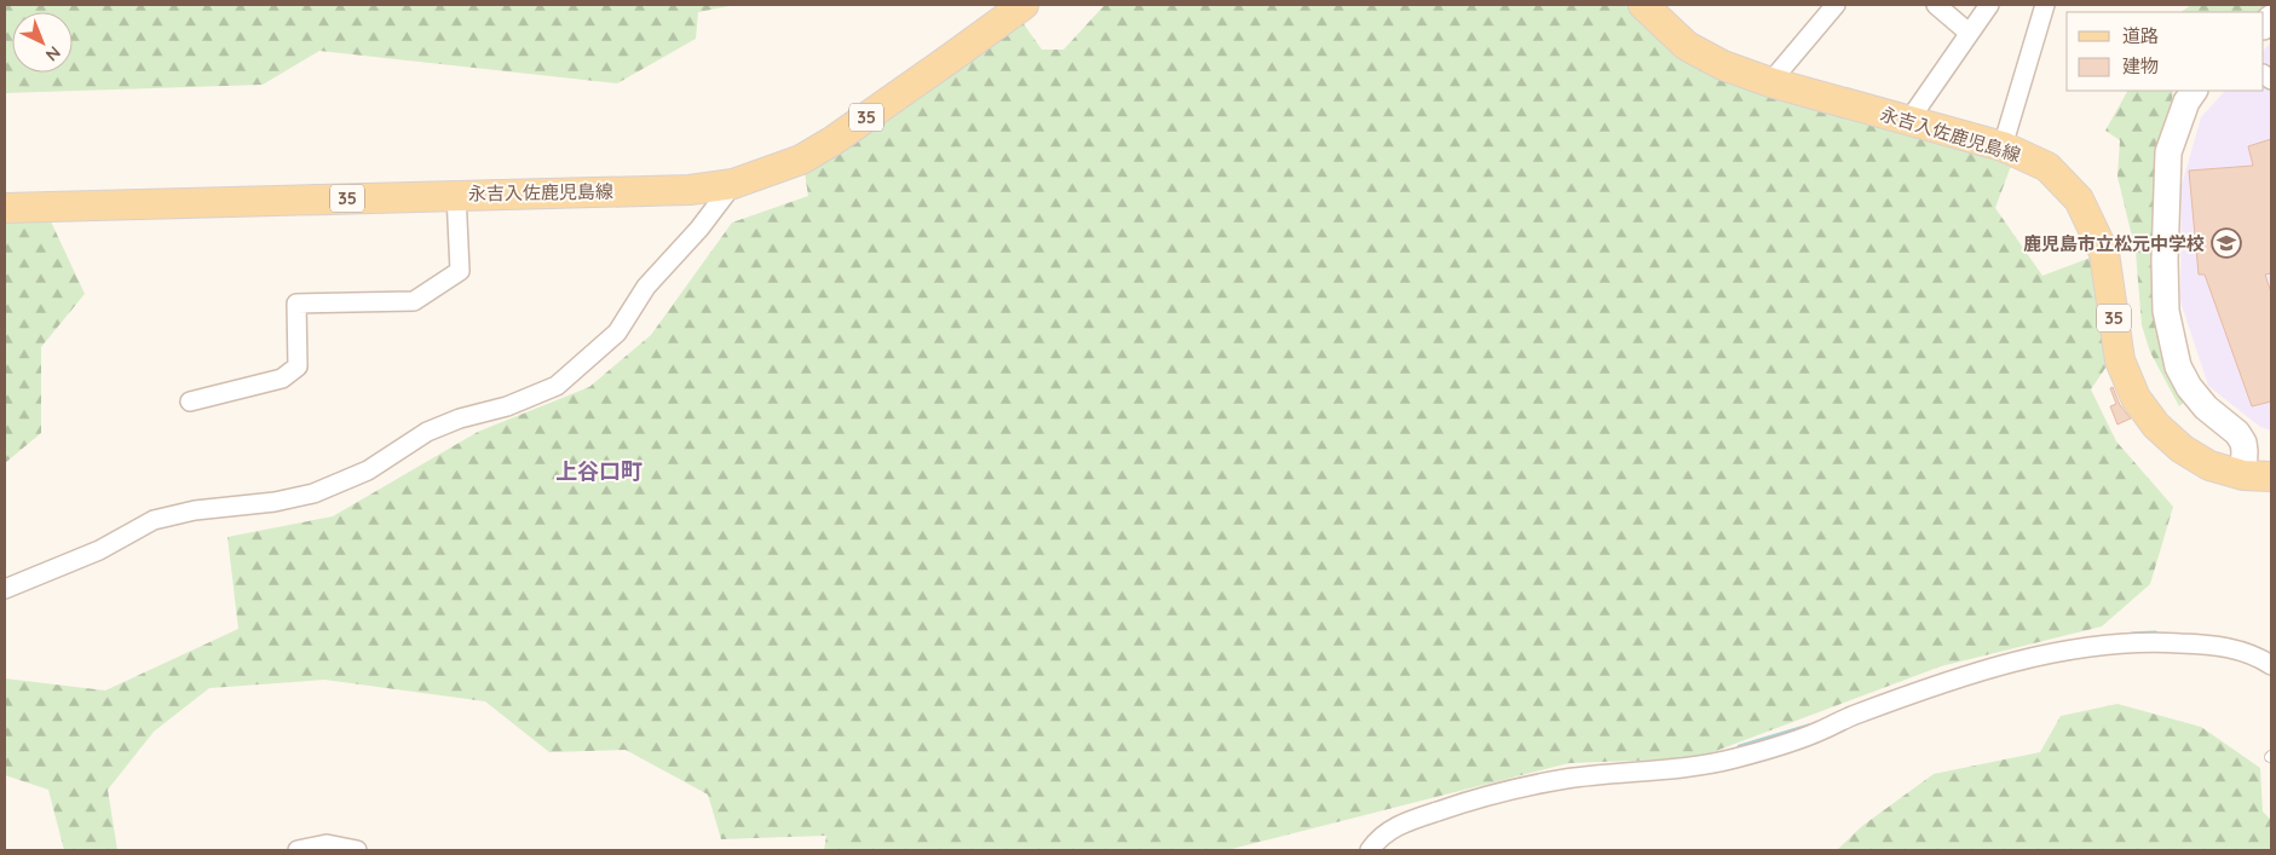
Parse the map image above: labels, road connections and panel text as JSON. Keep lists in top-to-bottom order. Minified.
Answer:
{"streets":{"main road":["35","永吉入佐鹿児島線"]},"districts":["上谷口町"],"places":{"school or university":["鹿児島市立松元中学校"]},"legend":["道路","建物"],"north":"bottom right"}
